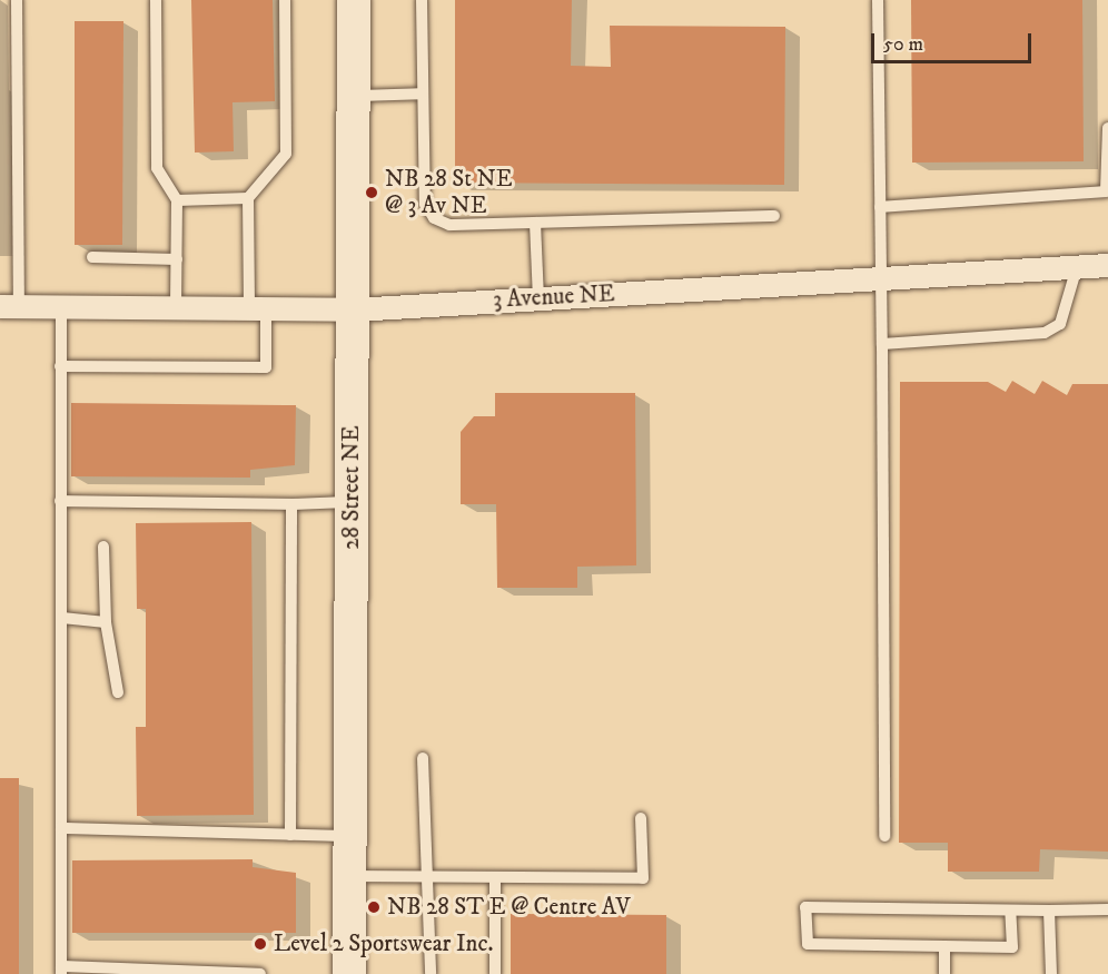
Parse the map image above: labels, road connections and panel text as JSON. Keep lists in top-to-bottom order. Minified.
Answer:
{"streets":{"street":["3 Avenue NE","28 Street NE"]},"crossings":[["3 Avenue NE","28 Street NE"]],"places":["NB 28 St NE @ 3 Av NE","NB 28 ST E @ Centre AV","Level 2 Sportswear Inc."],"scale_bar":"50 m"}
